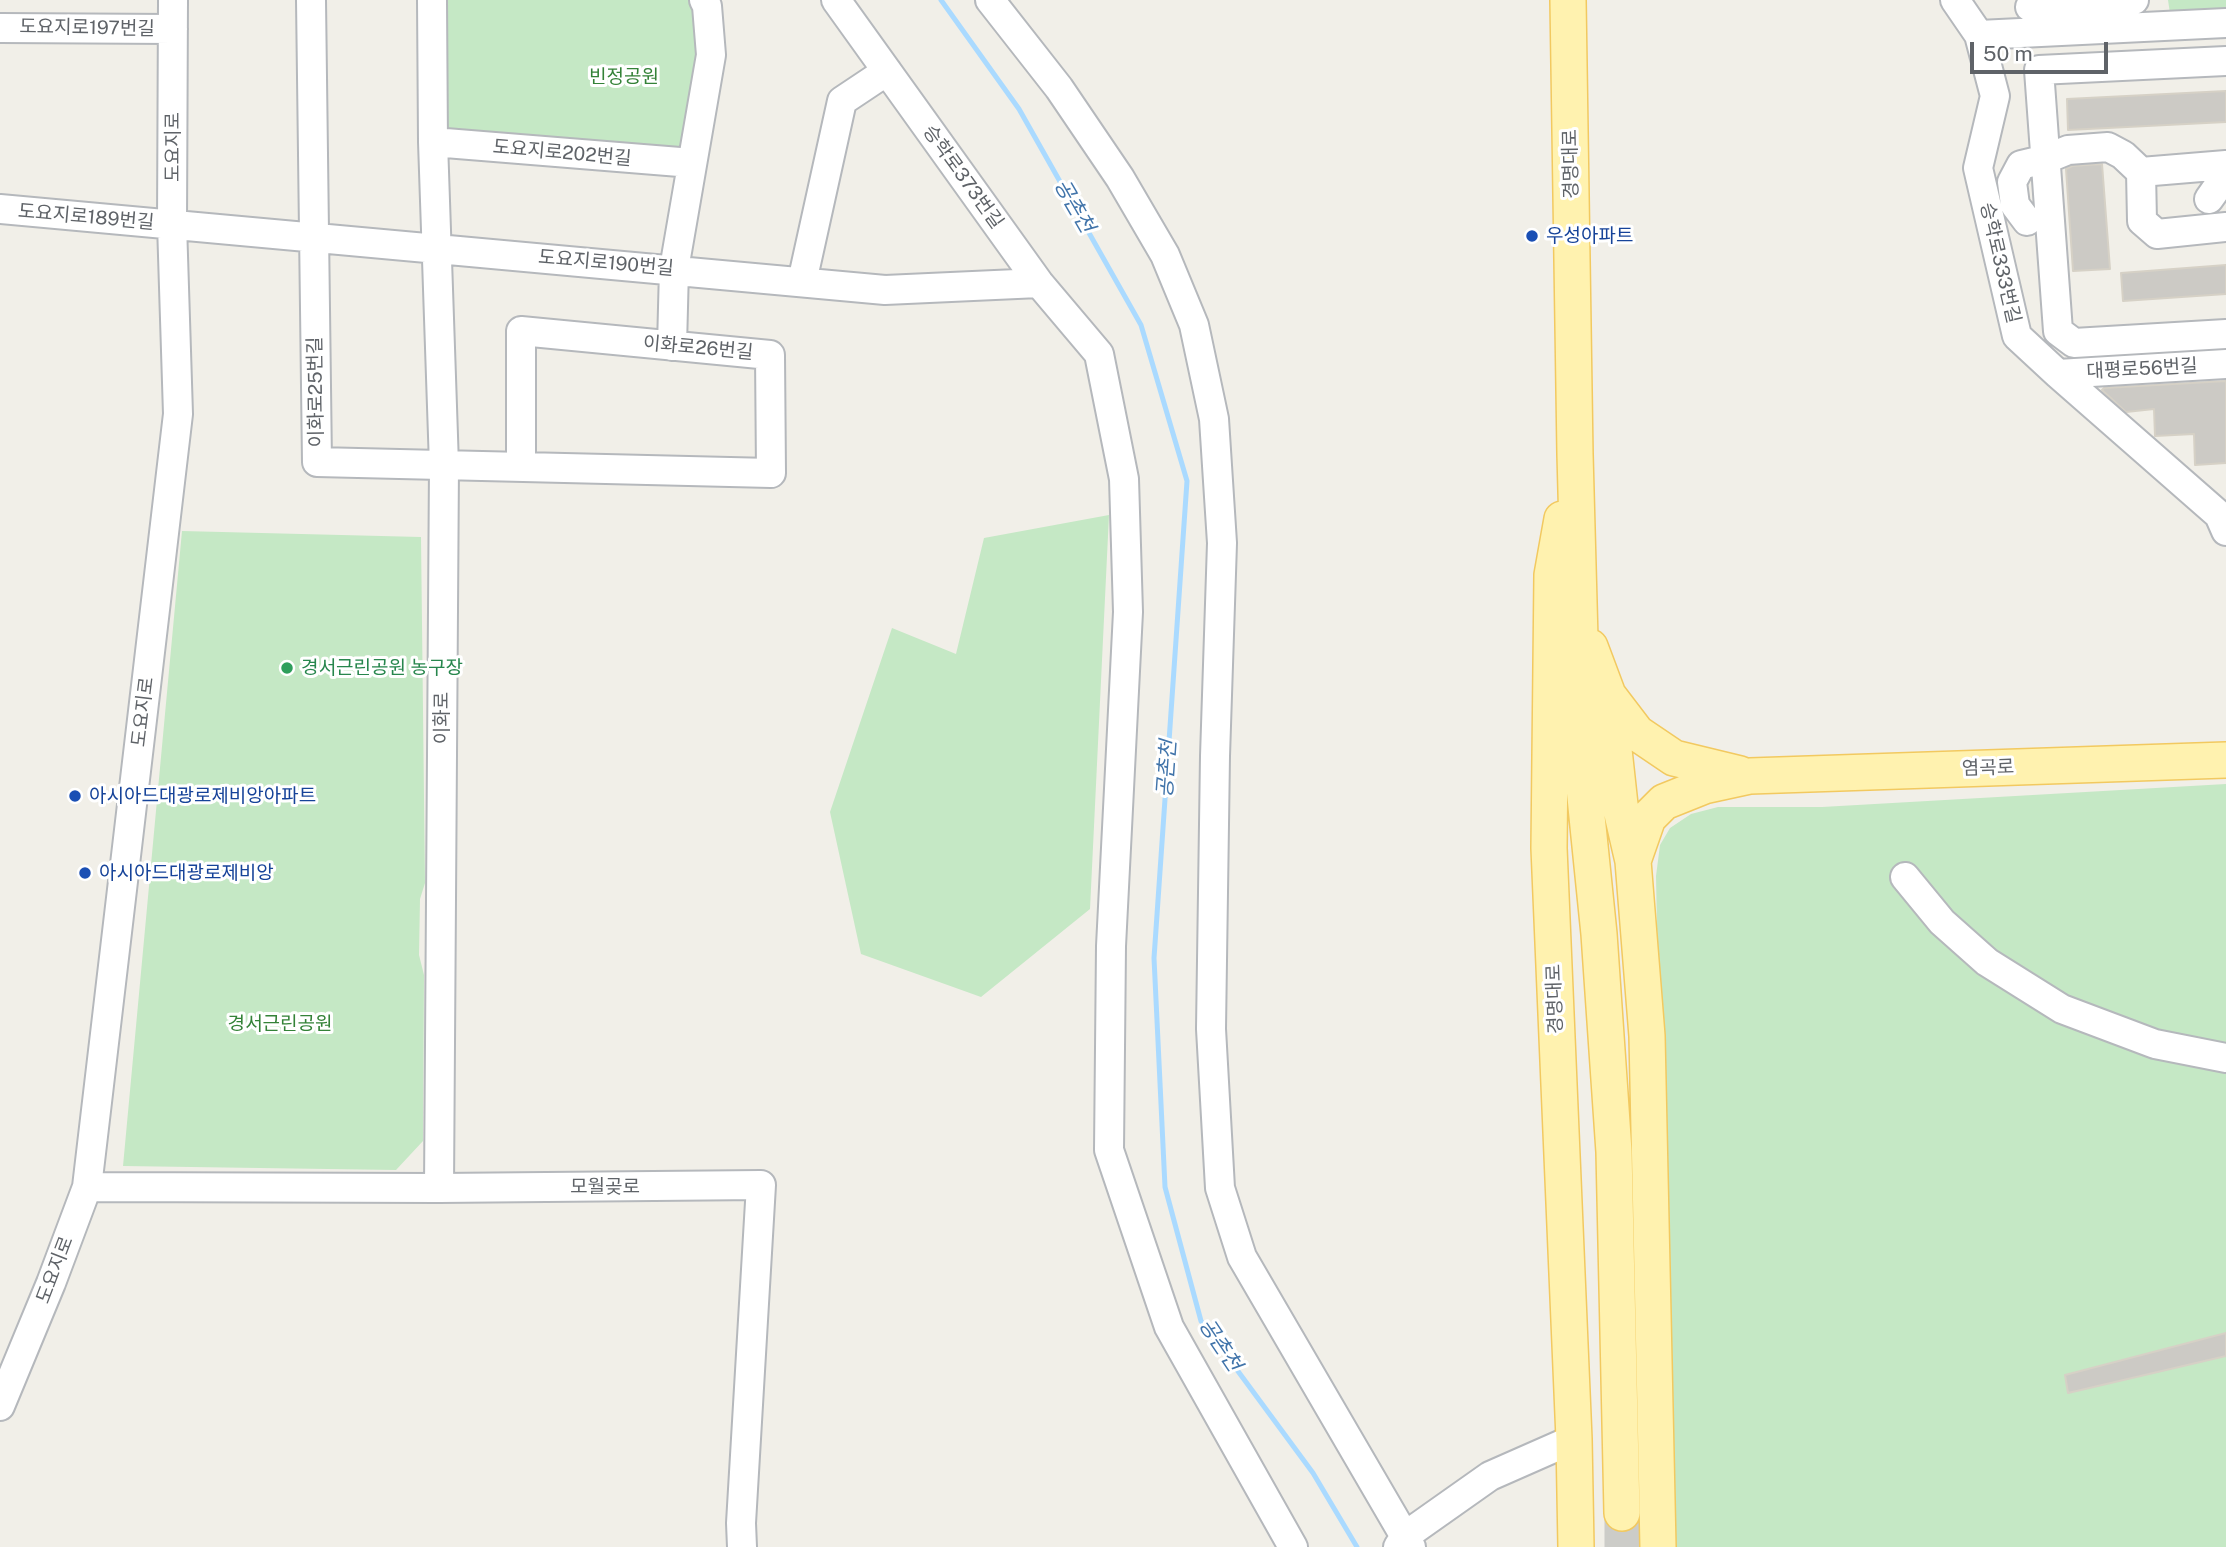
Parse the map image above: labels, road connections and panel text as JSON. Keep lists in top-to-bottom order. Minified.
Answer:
{"streets":{"main road":["경명대로","염곡로"],"street":["도요지로197번길","도요지로","도요지로202번길","승학로373번길","도요지로189번길","도요지로190번길","승학로333번길","이화로26번길","대평로56번길","이화로25번길","이화로","모월곶로"]},"crossings":[["도요지로197번길","도요지로"],["도요지로","도요지로189번길"],["도요지로","도요지로190번길"],["도요지로","모월곶로"],["경명대로","염곡로"],["승학로373번길","도요지로190번길"],["도요지로189번길","도요지로190번길"],["도요지로190번길","이화로25번길"],["도요지로190번길","이화로"],["승학로333번길","대평로56번길"],["이화로26번길","이화로25번길"],["이화로26번길","이화로"],["이화로25번길","이화로"],["이화로","모월곶로"]],"water":["공촌천"],"parks":["빈정공원","경서근린공원"],"places":["우성아파트","경서근린공원 농구장","아시아드대광로제비앙아파트","아시아드대광로제비앙"],"scale_bar":"50 m"}
